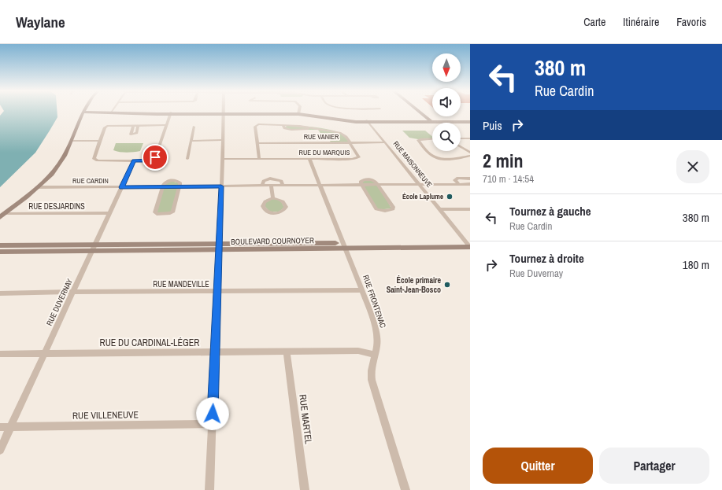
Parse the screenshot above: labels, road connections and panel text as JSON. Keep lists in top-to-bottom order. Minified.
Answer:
{"streets":{"street":["RUE VANIER","RUE DU MARQUIS","RUE MAISONNEUVE","RUE CARDIN","RUE DESJARDINS","BOULEVARD COURNOYER","RUE MANDEVILLE","RUE FRONTENAC","RUE DUVERNAY","RUE DU CARDINAL-LÉGER","RUE VILLENEUVE","RUE MARTEL"]},"crossings":[["RUE VANIER","RUE DU MARQUIS"],["RUE VANIER","RUE MAISONNEUVE"],["RUE DU MARQUIS","RUE FRONTENAC"],["RUE MAISONNEUVE","RUE CARDIN"],["RUE MAISONNEUVE","BOULEVARD COURNOYER"],["RUE CARDIN","RUE FRONTENAC"],["RUE CARDIN","RUE DUVERNAY"],["RUE DESJARDINS","RUE DUVERNAY"],["BOULEVARD COURNOYER","RUE FRONTENAC"],["BOULEVARD COURNOYER","RUE DUVERNAY"],["RUE MANDEVILLE","RUE FRONTENAC"],["RUE MANDEVILLE","RUE DUVERNAY"],["RUE FRONTENAC","RUE DU CARDINAL-LÉGER"],["RUE DUVERNAY","RUE DU CARDINAL-LÉGER"],["RUE DUVERNAY","RUE VILLENEUVE"],["RUE DU CARDINAL-LÉGER","RUE MARTEL"]],"places":["École Laplume","École primaire Saint-Jean-Bosco"],"north":"bottom","page":{"header":"Waylane","nav":["Carte","Itinéraire","Favoris"],"turn":["380 m","Rue Cardin"],"then":"Puis","heading":["2 min","710 m · 14:54"],"list":[{"name":"Tournez à gauche","note":"Rue Cardin","value":"380 m"},{"name":"Tournez à droite","note":"Rue Duvernay","value":"180 m"}],"buttons":["Quitter","Partager"]}}
